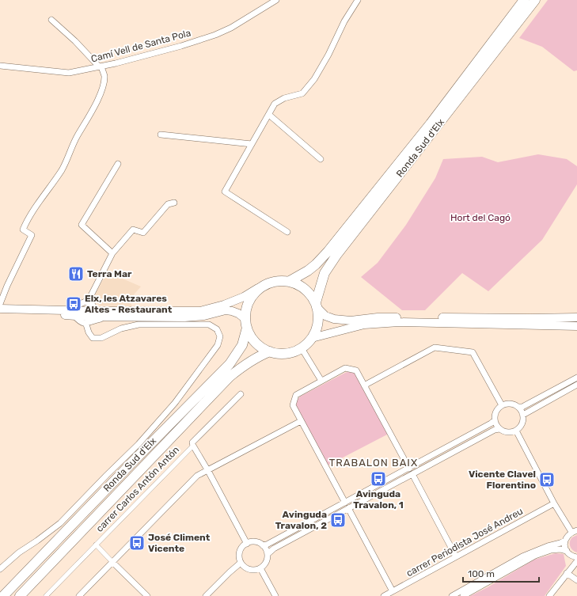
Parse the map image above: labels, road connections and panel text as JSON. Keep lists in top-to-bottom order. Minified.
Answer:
{"streets":{"highway":["Ronda Sud d'Elx"],"street":["Camí Vell de Santa Pola","carrer Carlos Antón Antón","carrer Periodista José Andreu"]},"districts":["TRABALON BAIX"],"parks":["Hort del Cagó"],"places":{"restaurant":["Terra Mar"],"bus stop":["Elx, les Atzavares Altes - Restaurant","Avinguda Travalon, 1","Vicente Clavel Florentino","Avinguda Travalon, 2","José Climent Vicente"]},"scale_bar":"100 m"}
